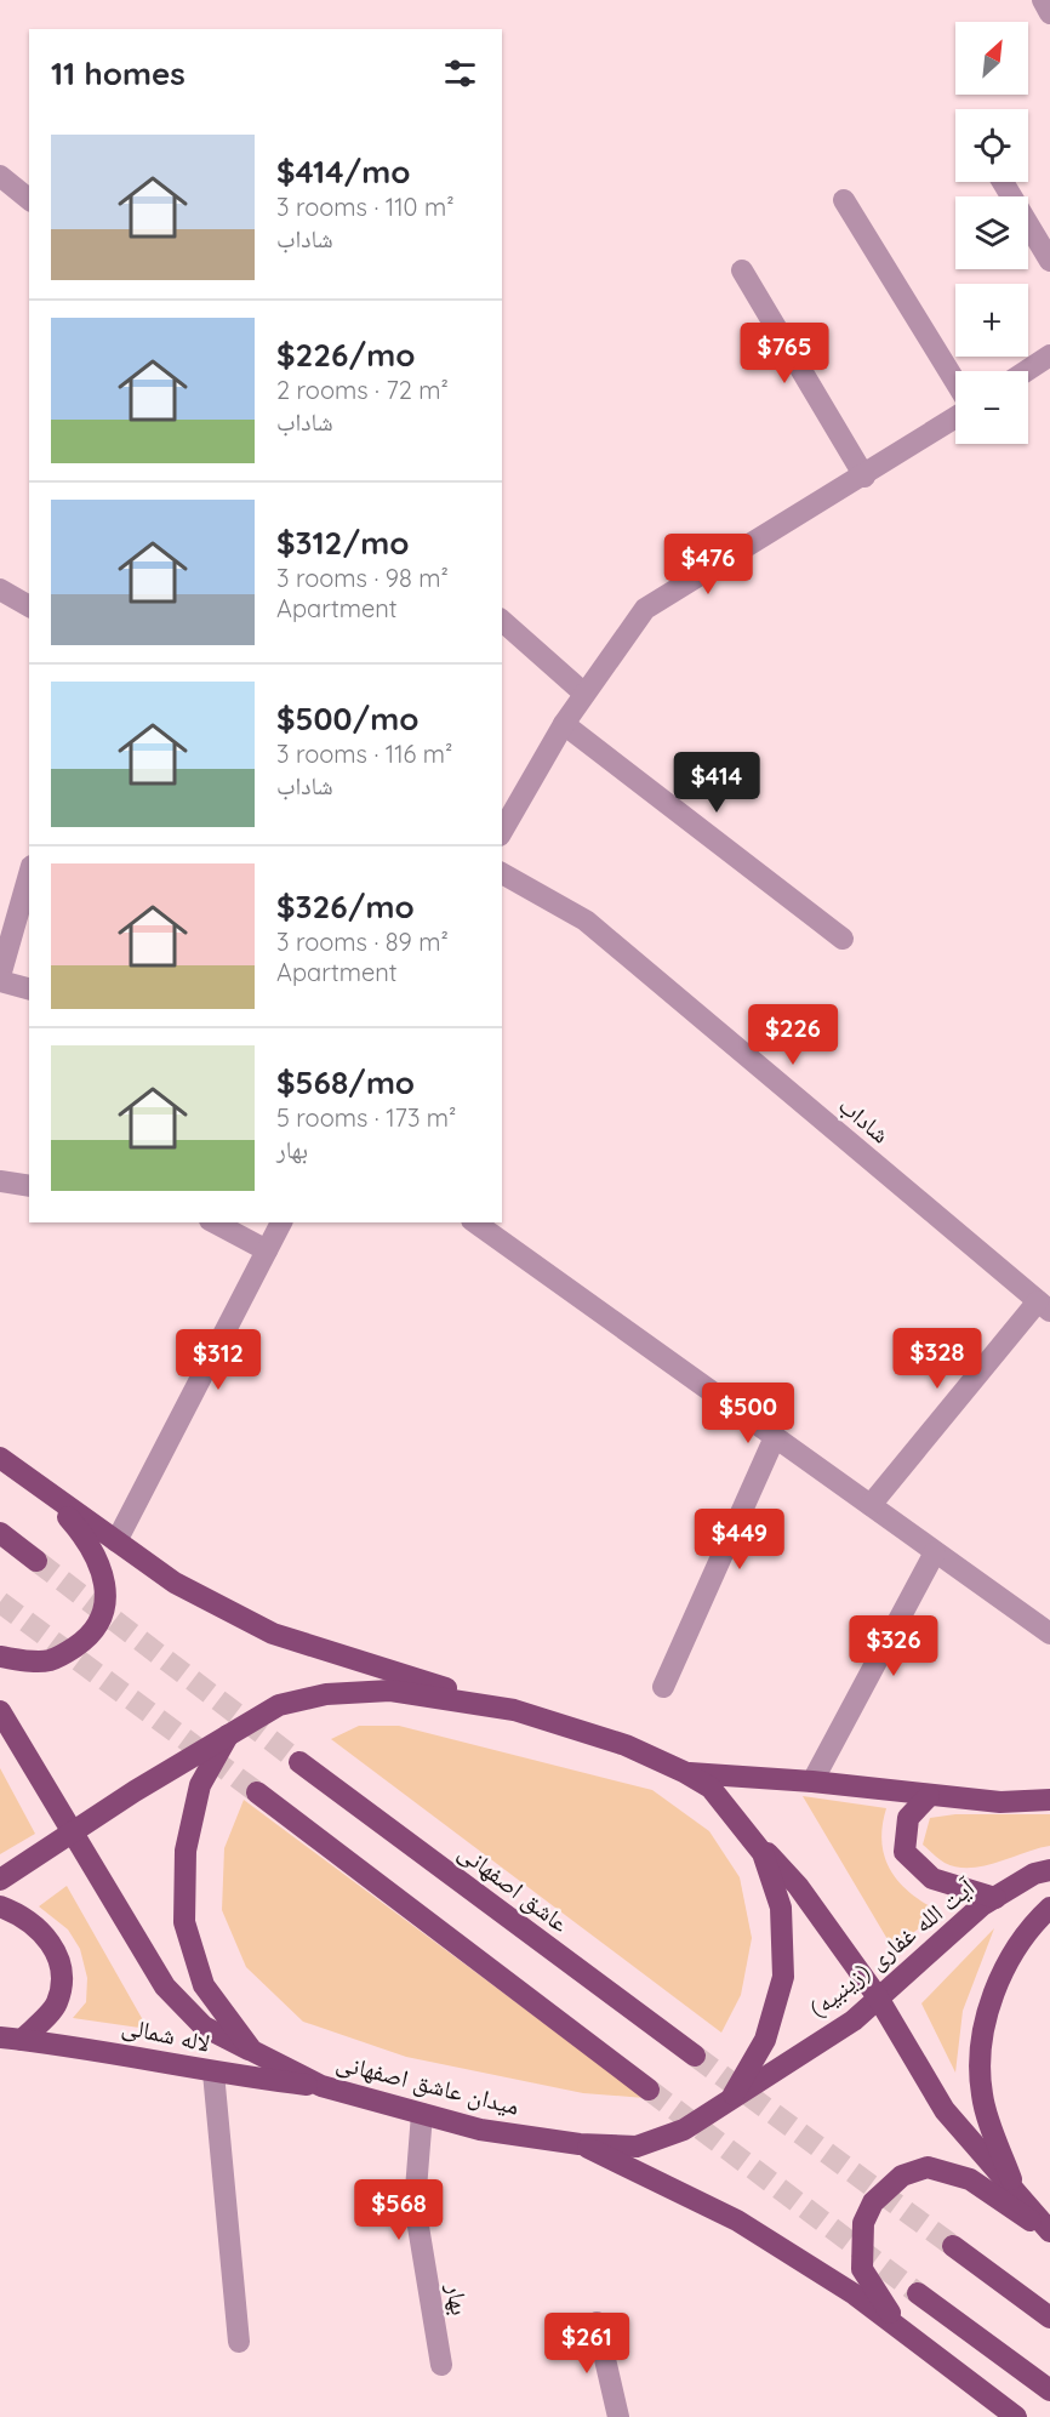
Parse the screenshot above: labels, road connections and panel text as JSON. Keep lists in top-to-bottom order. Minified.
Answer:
{"streets":{"main road":["عاشق اصفهانی","آیت الله غفاری (زینبیه)","لاله شمالی","میدان عاشق اصفهانی"],"street":["شاداب","بهار"]},"crossings":[["آیت الله غفاری (زینبیه)","میدان عاشق اصفهانی"],["لاله شمالی","میدان عاشق اصفهانی"],["میدان عاشق اصفهانی","بهار"]],"north":"top right","page":{"map_buttons":["+","−"],"heading":"11 homes","list":[{"name":"$414/mo","note":"3 rooms · 110 m² · شاداب"},{"name":"$226/mo","note":"2 rooms · 72 m² · شاداب"},{"name":"$312/mo","note":"3 rooms · 98 m² · Apartment"},{"name":"$500/mo","note":"3 rooms · 116 m² · شاداب"},{"name":"$326/mo","note":"3 rooms · 89 m² · Apartment"},{"name":"$568/mo","note":"5 rooms · 173 m² · بهار"}],"price":["$765","$476","$414","$226","$328","$312","$500","$449","$326","$568","$261"]}}
